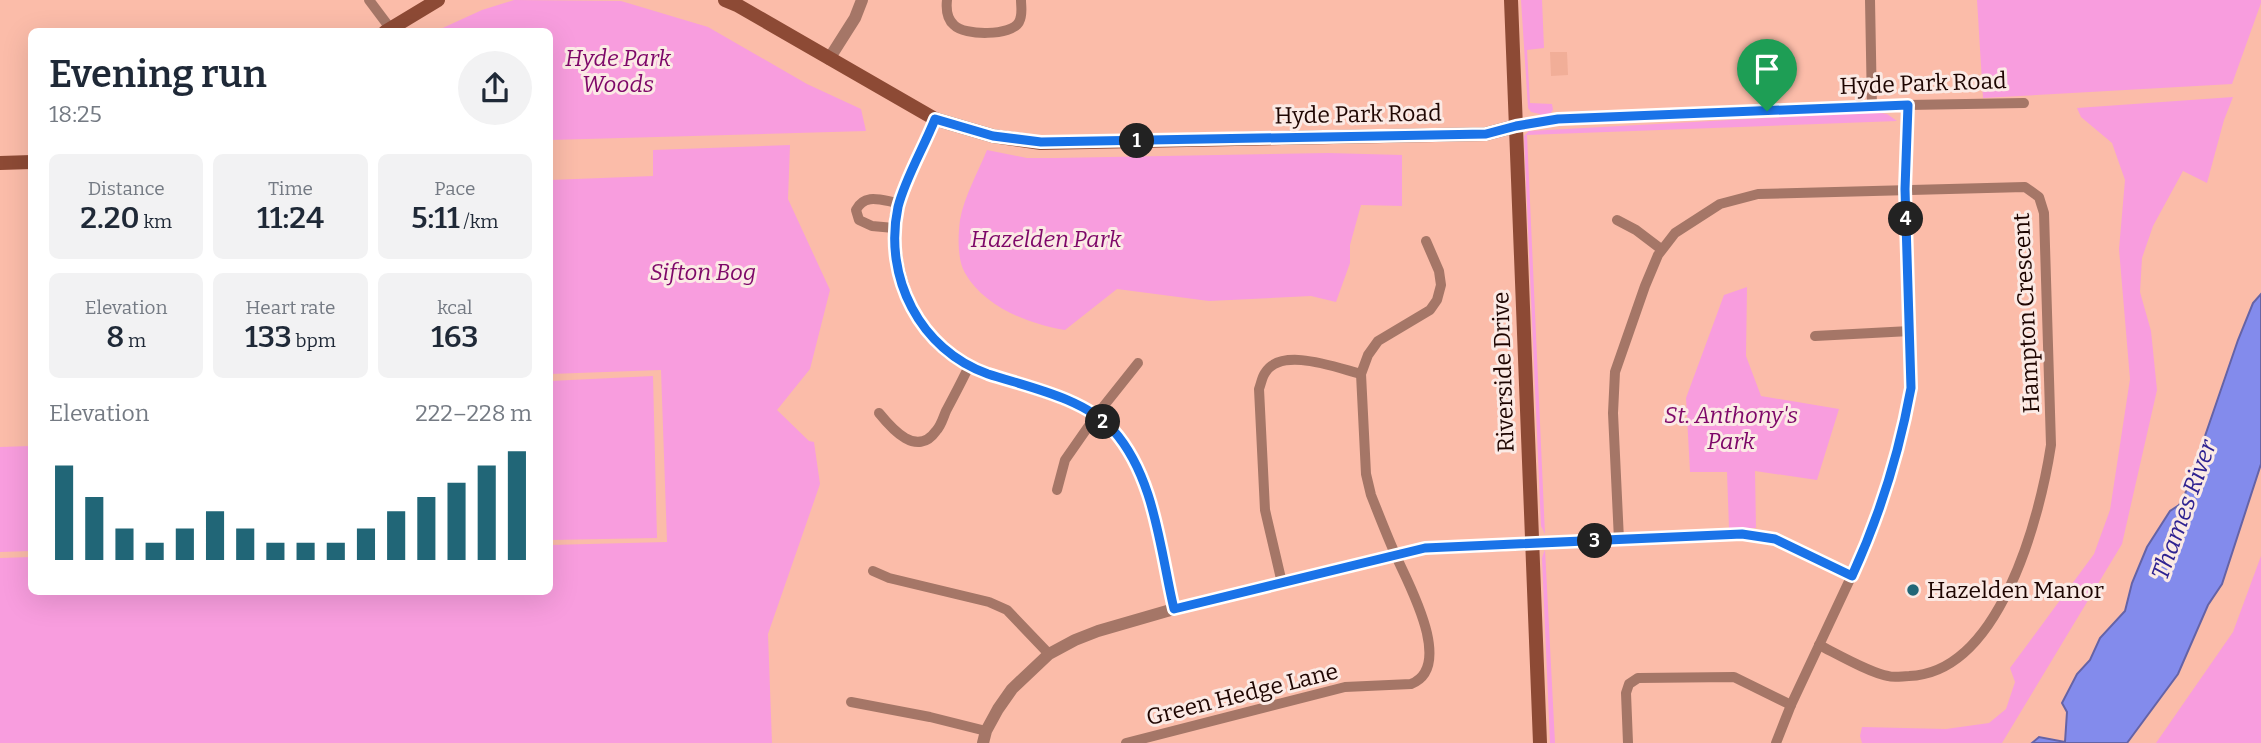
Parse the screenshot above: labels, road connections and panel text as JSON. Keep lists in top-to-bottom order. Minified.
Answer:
{"streets":{"main road":["Hyde Park Road","Riverside Drive"],"street":["Hampton Crescent","Green Hedge Lane"]},"crossings":[["Hyde Park Road","Riverside Drive"]],"water":["Thames River"],"parks":["Hyde Park Woods","Hazelden Park","Sifton Bog","St. Anthony's Park"],"places":["Hazelden Manor"],"page":{"heading":["Evening run","18:25"],"pins":["1","4","2","3"],"stats":[["Distance","2.20 km"],["Time","11:24"],["Pace","5:11 /km"],["Elevation","8 m"],["Heart rate","133 bpm"],["kcal","163"]],"chart":["Elevation","222–228 m"]}}
